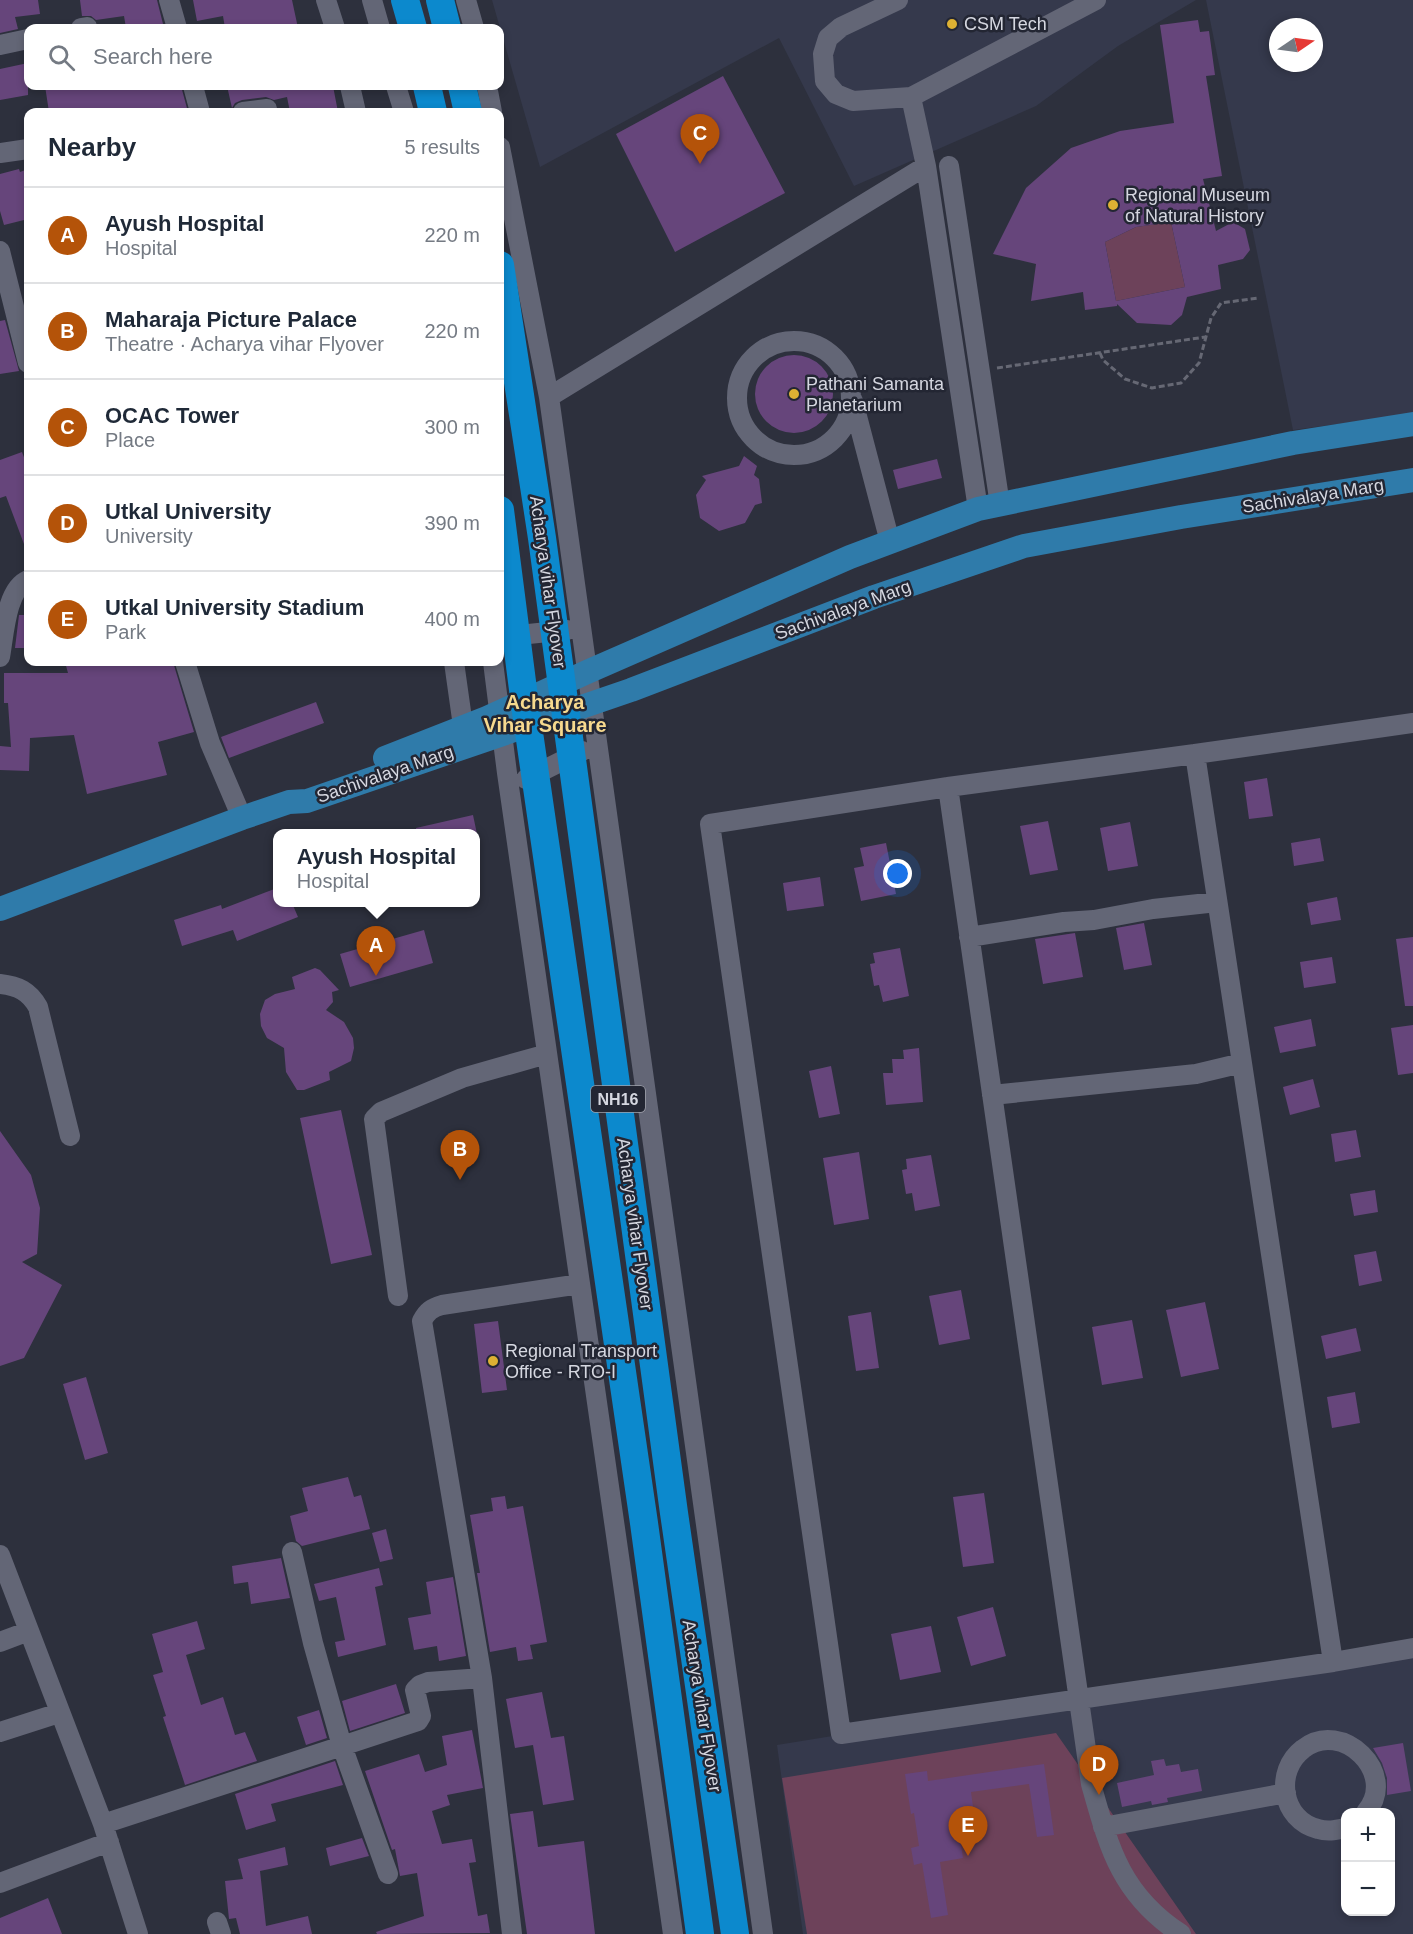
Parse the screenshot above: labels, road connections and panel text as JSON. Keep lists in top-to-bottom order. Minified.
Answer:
{"streets":{"highway":["Acharya vihar Flyover","NH16"],"main road":["Sachivalaya Marg"]},"districts":["Acharya Vihar Square"],"places":["CSM Tech","Regional Museum of Natural History","Pathani Samanta Planetarium","Regional Transport Office - RTO-I"],"north":"right","page":{"search":"Search here","heading":["Nearby","5 results"],"pins":["C","A","B","D","E"],"list":[{"mark":"A","name":"Ayush Hospital","note":"Hospital","value":"220 m"},{"mark":"B","name":"Maharaja Picture Palace","note":"Theatre · Acharya vihar Flyover","value":"220 m"},{"mark":"C","name":"OCAC Tower","note":"Place","value":"300 m"},{"mark":"D","name":"Utkal University","note":"University","value":"390 m"},{"mark":"E","name":"Utkal University Stadium","note":"Park","value":"400 m"}],"popup":["Ayush Hospital","Hospital"],"map_buttons":["+","−"]}}
